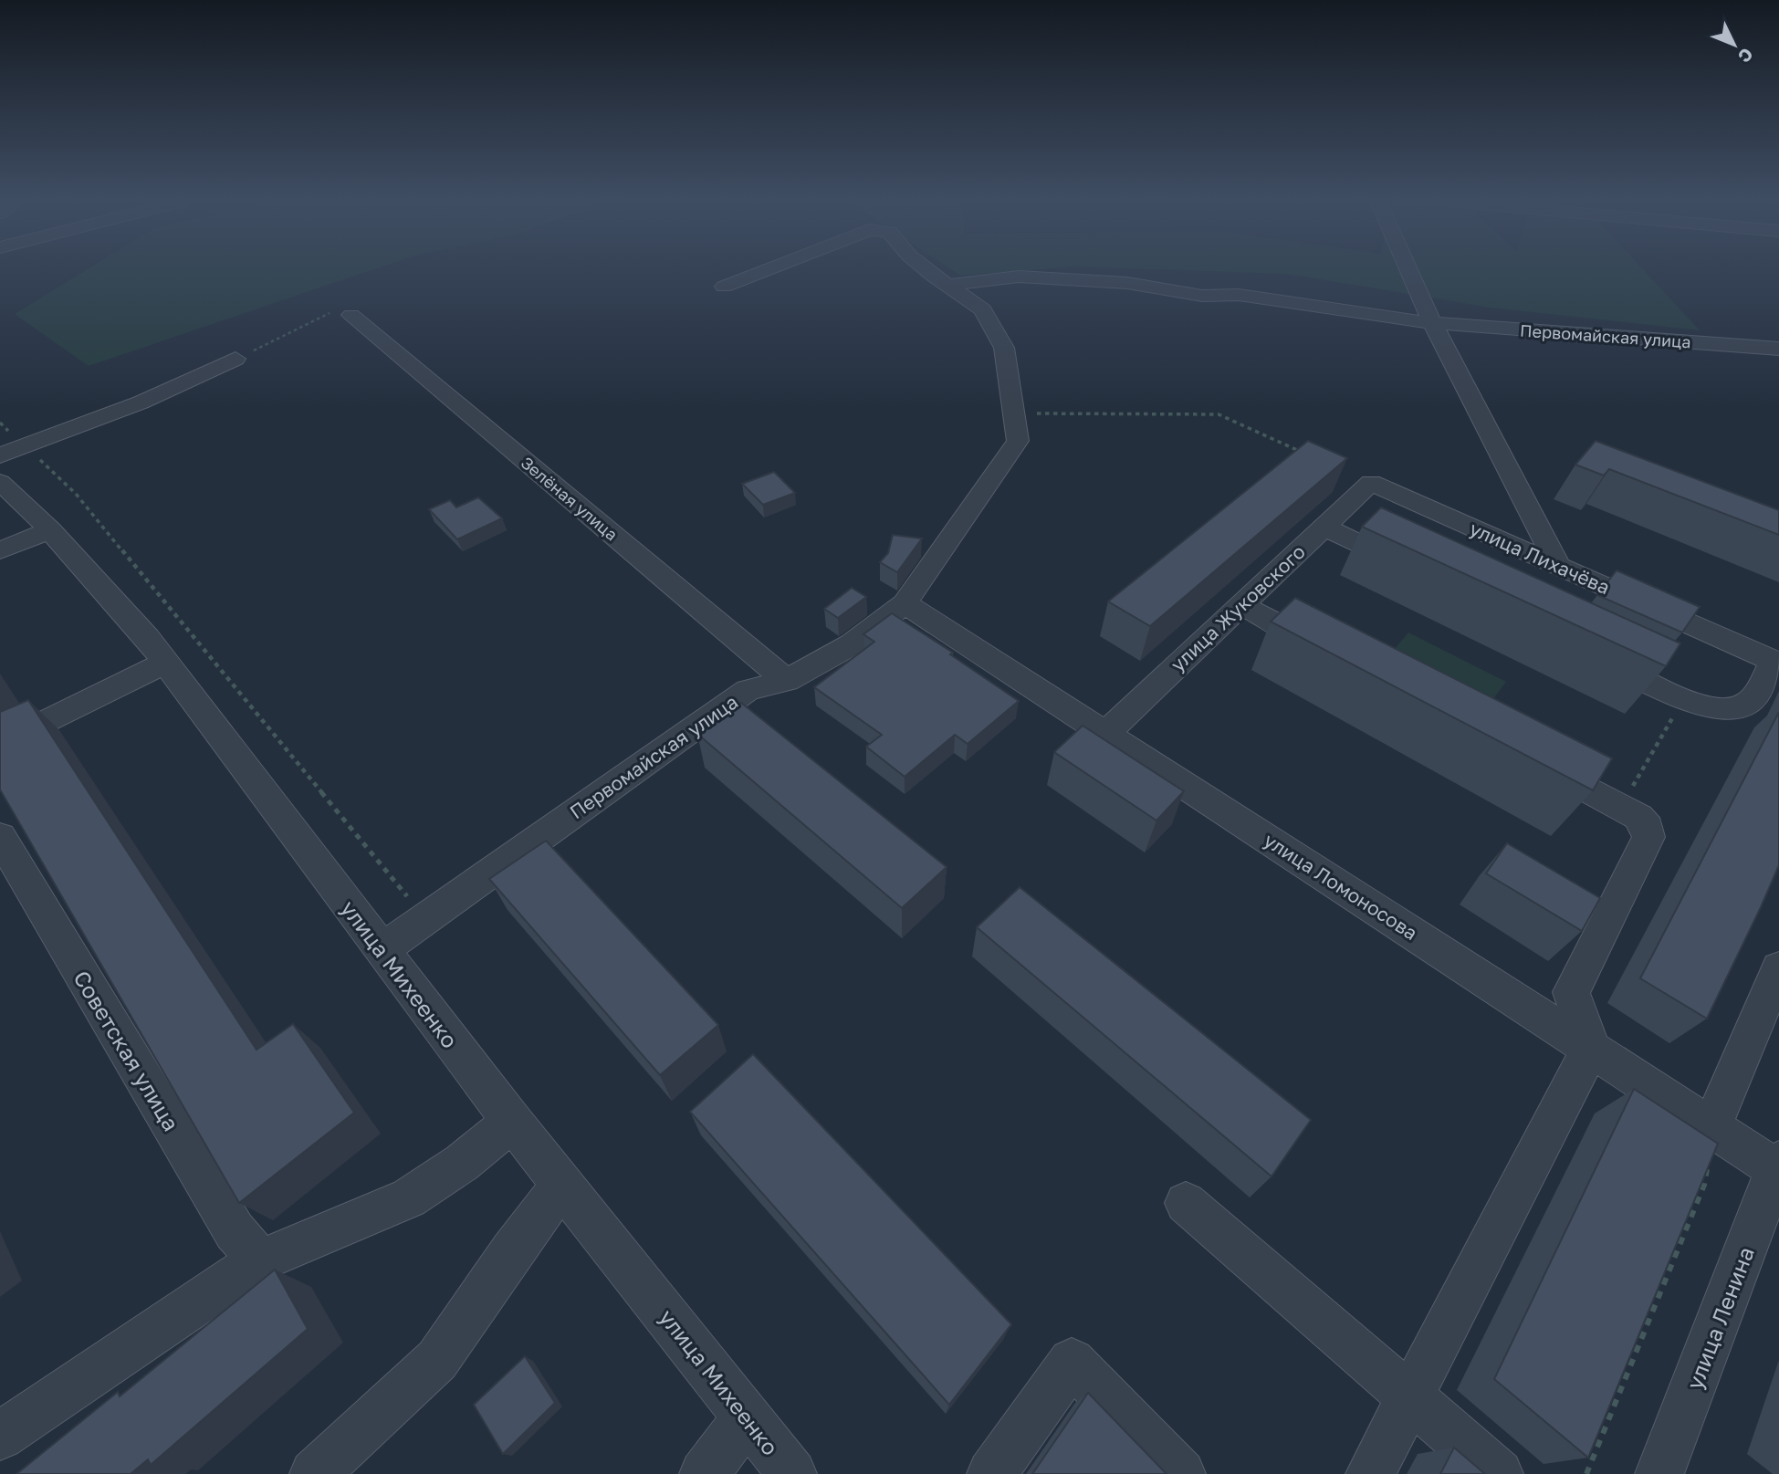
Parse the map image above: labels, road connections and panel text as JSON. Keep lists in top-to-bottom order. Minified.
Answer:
{"streets":{"street":["Первомайская улица","Зелёная улица","улица Лихачёва","улица Жуковского","улица Ломоносова","улица Михеенко","Советская улица","улица Ленина"]},"crossings":[["Первомайская улица","Зелёная улица"],["Первомайская улица","улица Ломоносова"],["Первомайская улица","улица Михеенко"],["улица Лихачёва","улица Жуковского"],["улица Жуковского","улица Ломоносова"],["улица Ломоносова","улица Ленина"]],"north":"bottom right"}
